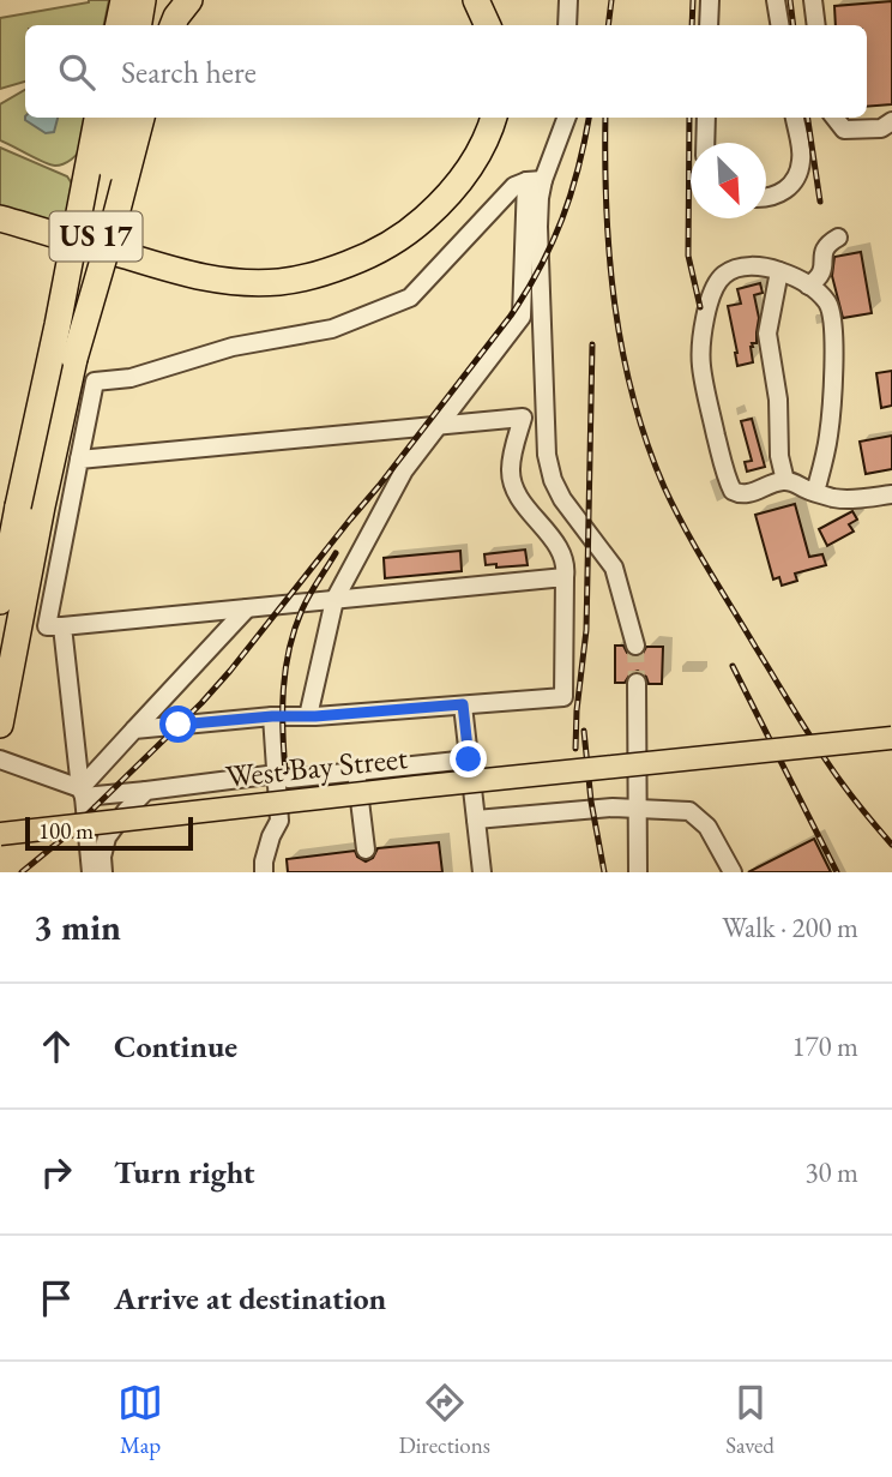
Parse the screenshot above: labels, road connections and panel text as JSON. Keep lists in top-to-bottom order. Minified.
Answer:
{"streets":{"highway":["US 17"],"main road":["West Bay Street"]},"scale_bar":"100 m","north":"bottom right","page":{"search":"Search here","scale":"100 m","heading":["3 min","Walk · 200 m"],"list":[["Continue","170 m"],["Turn right","30 m"],"Arrive at destination"],"nav":["Map","Directions","Saved"]}}
